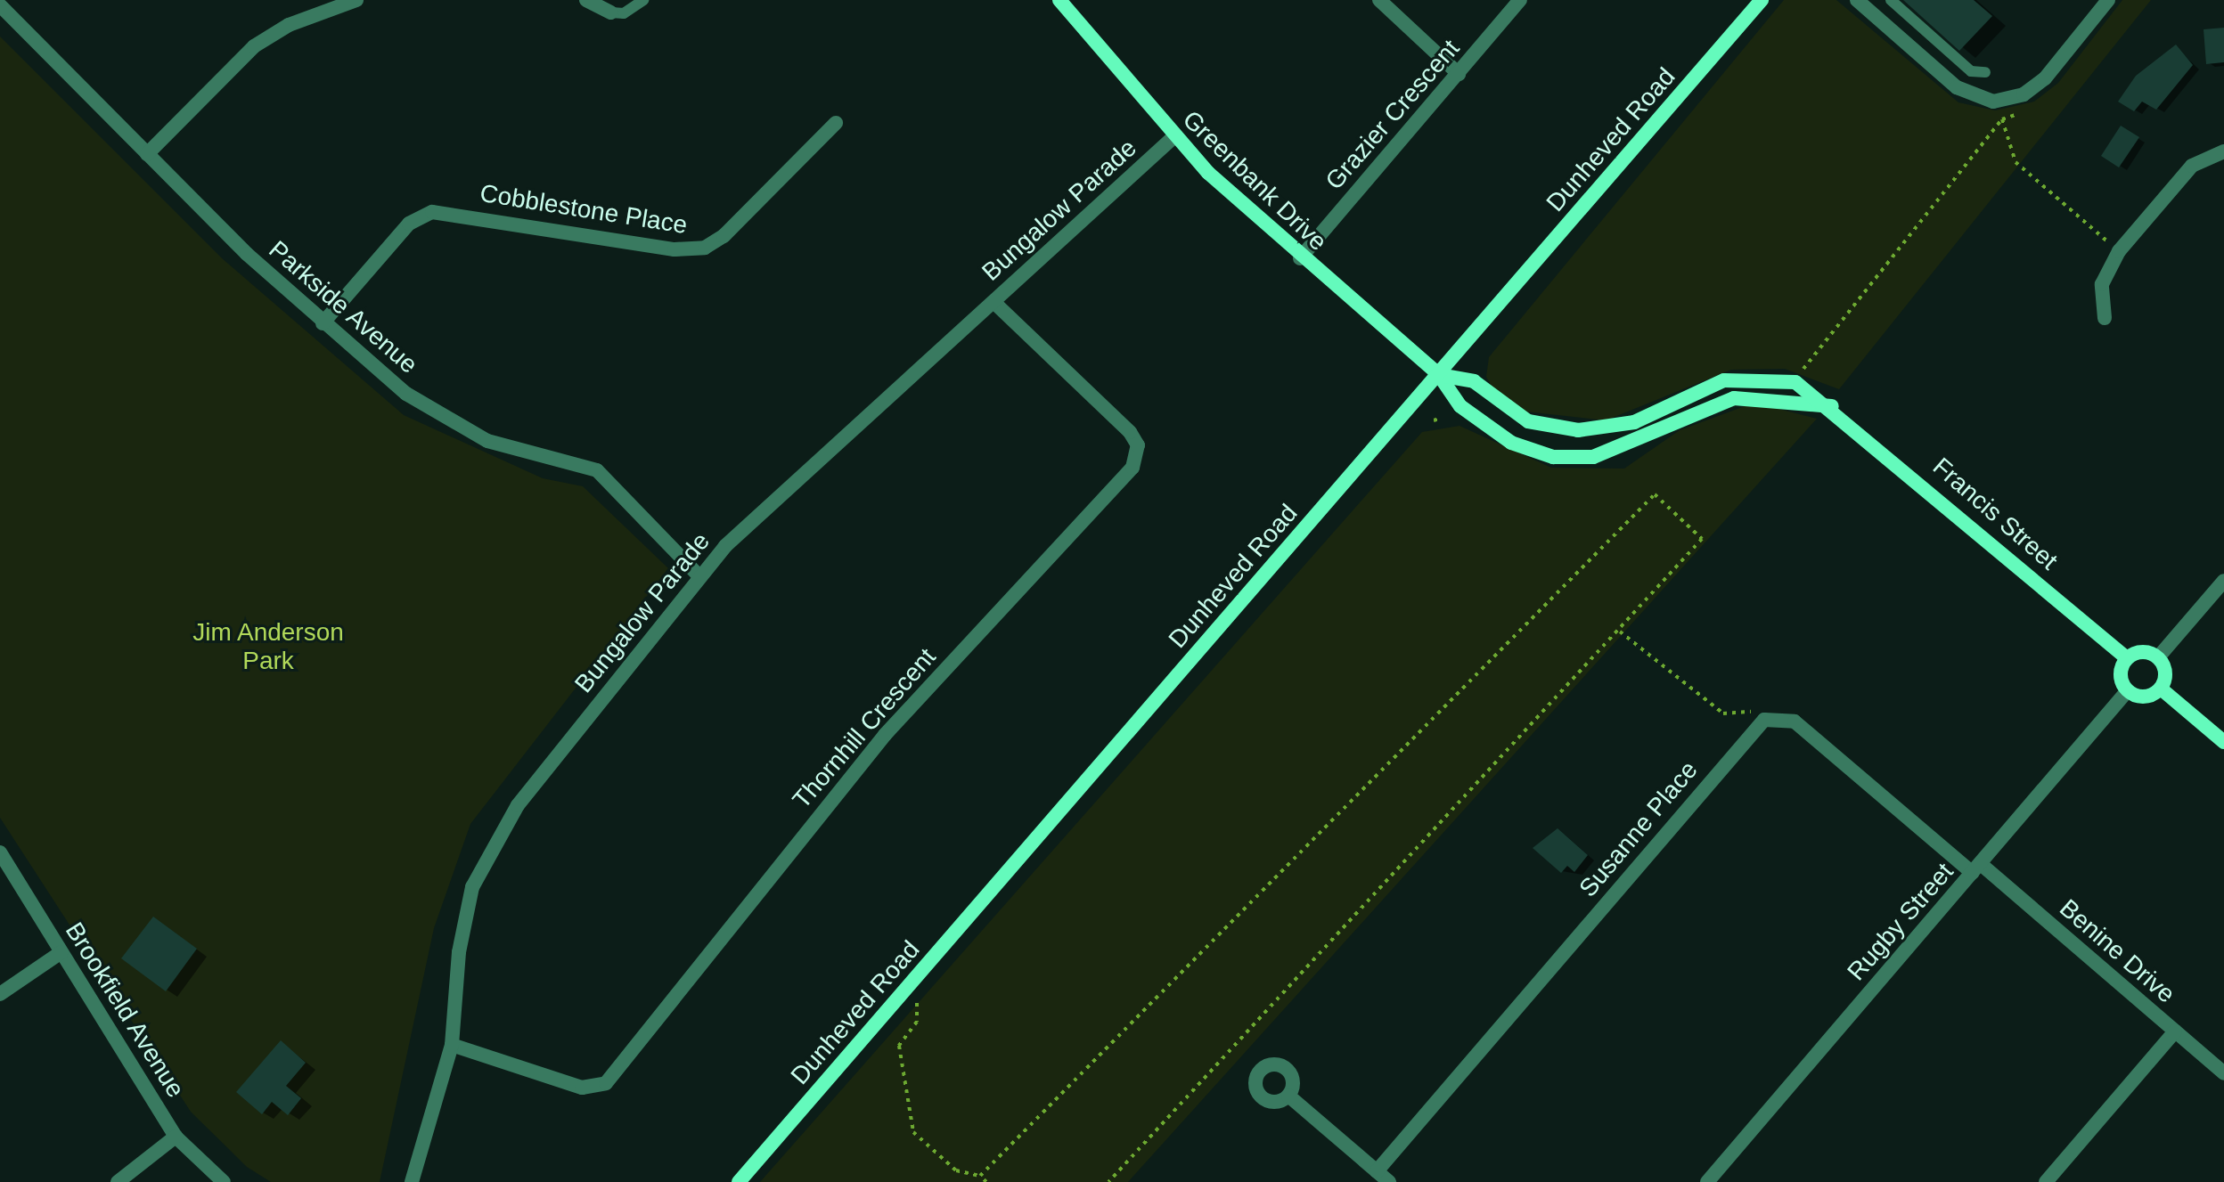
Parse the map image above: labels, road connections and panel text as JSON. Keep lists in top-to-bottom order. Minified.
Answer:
{"streets":{"street":["Grazier Crescent","Dunheved Road","Greenbank Drive","Cobblestone Place","Bungalow Parade","Parkside Avenue","Francis Street","Thornhill Crescent","Susanne Place","Rugby Street","Benine Drive","Brookfield Avenue"]},"crossings":[["Grazier Crescent","Greenbank Drive"],["Dunheved Road","Greenbank Drive"],["Dunheved Road","Francis Street"],["Greenbank Drive","Bungalow Parade"],["Greenbank Drive","Francis Street"],["Cobblestone Place","Parkside Avenue"],["Bungalow Parade","Parkside Avenue"],["Bungalow Parade","Thornhill Crescent"],["Francis Street","Rugby Street"],["Rugby Street","Benine Drive"]],"parks":["Jim Anderson Park"]}
